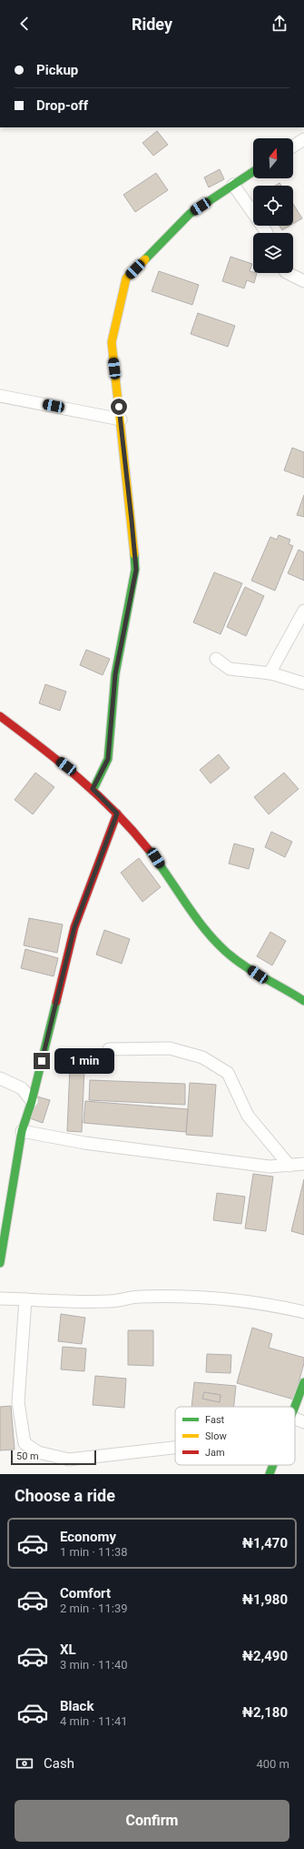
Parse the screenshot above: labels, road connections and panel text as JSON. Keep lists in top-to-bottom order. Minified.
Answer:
{"legend":["Fast","Slow","Jam"],"scale_bar":"50 m","north":"top","page":{"header":"Ridey","banner":["Pickup","Drop-off"],"bubble":"1 min","scale":"50 m","heading":"Choose a ride","list":[{"name":"Economy","note":"1 min · 11:38","value":"₦1,470"},{"name":"Comfort","note":"2 min · 11:39","value":"₦1,980"},{"name":"XL","note":"3 min · 11:40","value":"₦2,490"},{"name":"Black","note":"4 min · 11:41","value":"₦2,180"}],"pay":["Cash","400 m"],"buttons":"Confirm"}}
